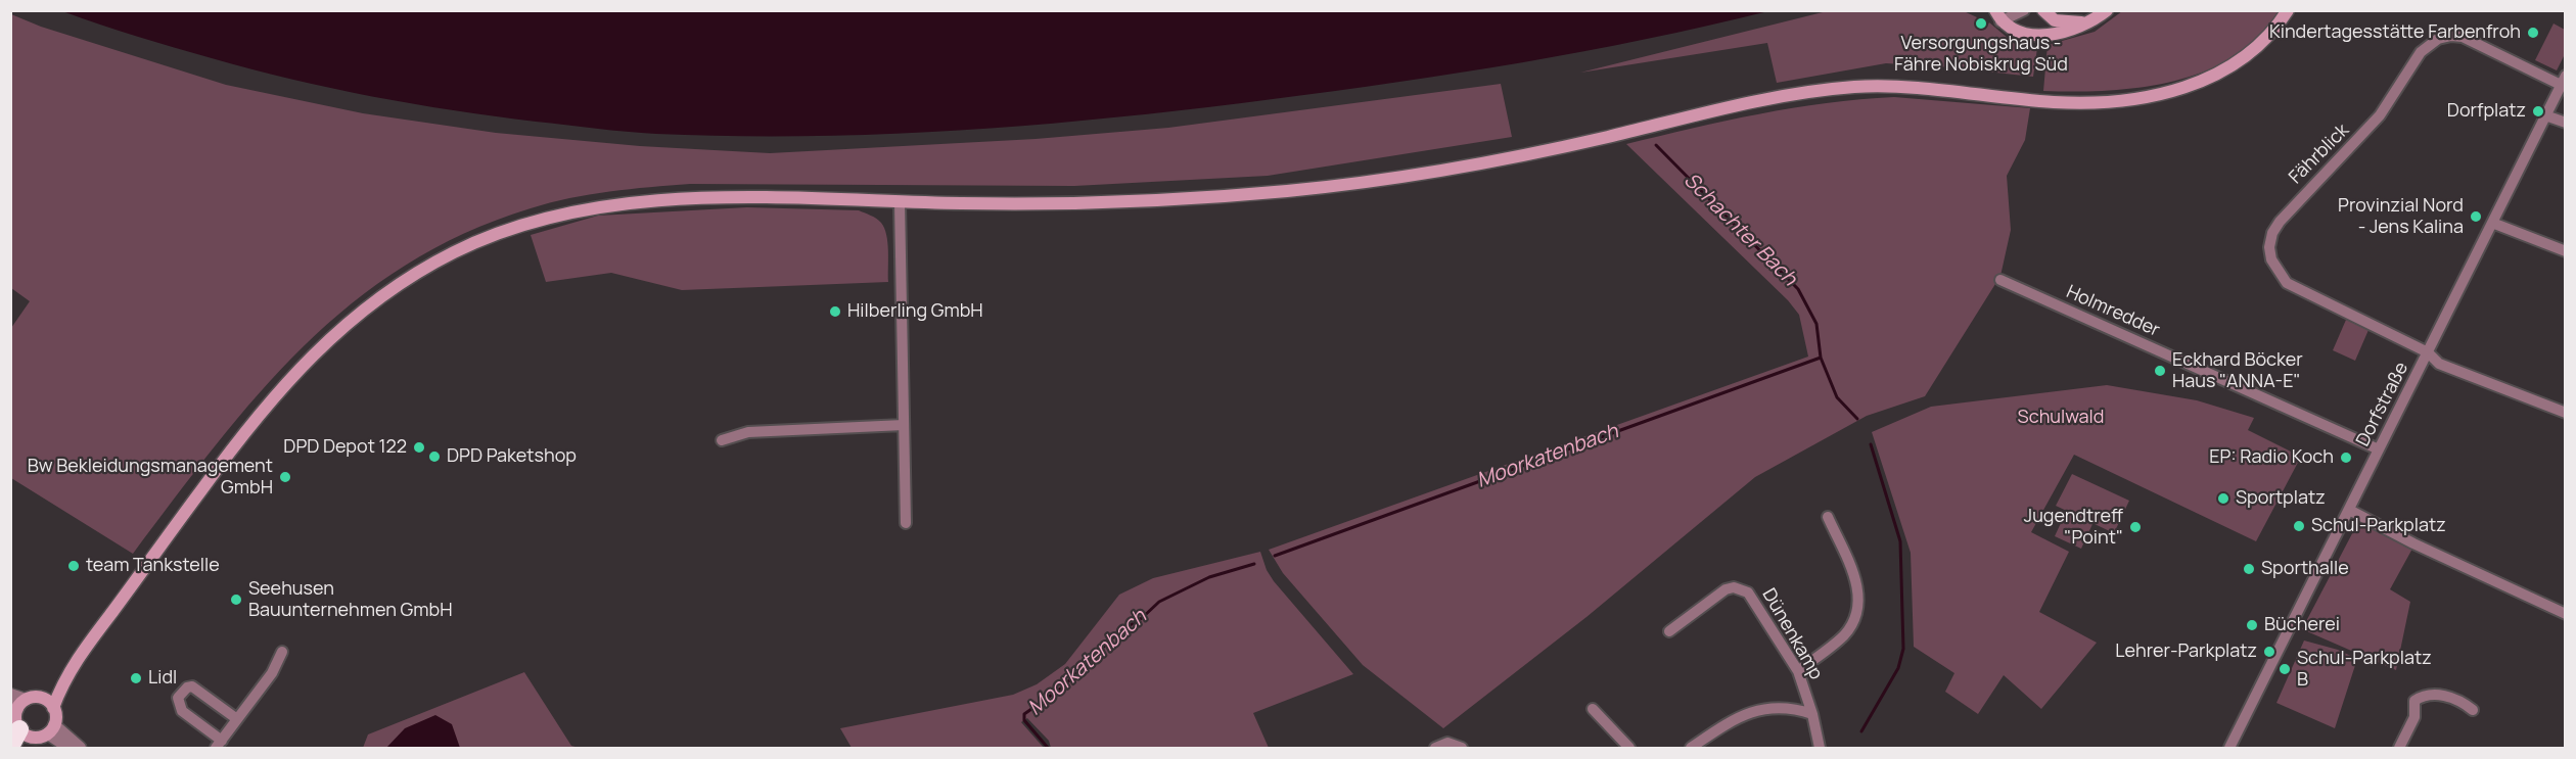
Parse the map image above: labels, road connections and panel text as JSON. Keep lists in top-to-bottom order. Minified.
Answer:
{"streets":{"street":["Fährblick","Holmredder","Dorfstraße","Dünenkamp"]},"crossings":[["Fährblick","Dorfstraße"],["Holmredder","Dorfstraße"]],"water":["Schachter Bach","Moorkatenbach"],"parks":["Schulwald"],"places":["Versorgungshaus - Fähre Nobiskrug Süd","Kindertagesstätte Farbenfroh","Dorfplatz","Provinzial Nord - Jens Kalina","Hilberling GmbH","Eckhard Böcker Haus \"ANNA-E\"","DPD Depot 122","DPD Paketshop","EP: Radio Koch","Bw Bekleidungsmanagement GmbH","Sportplatz","Schul-Parkplatz","Jugendtreff \"Point\"","team Tankstelle","Sporthalle","Seehusen Bauunternehmen GmbH","Bücherei","Lehrer-Parkplatz","Schul-Parkplatz B","Lidl"]}
